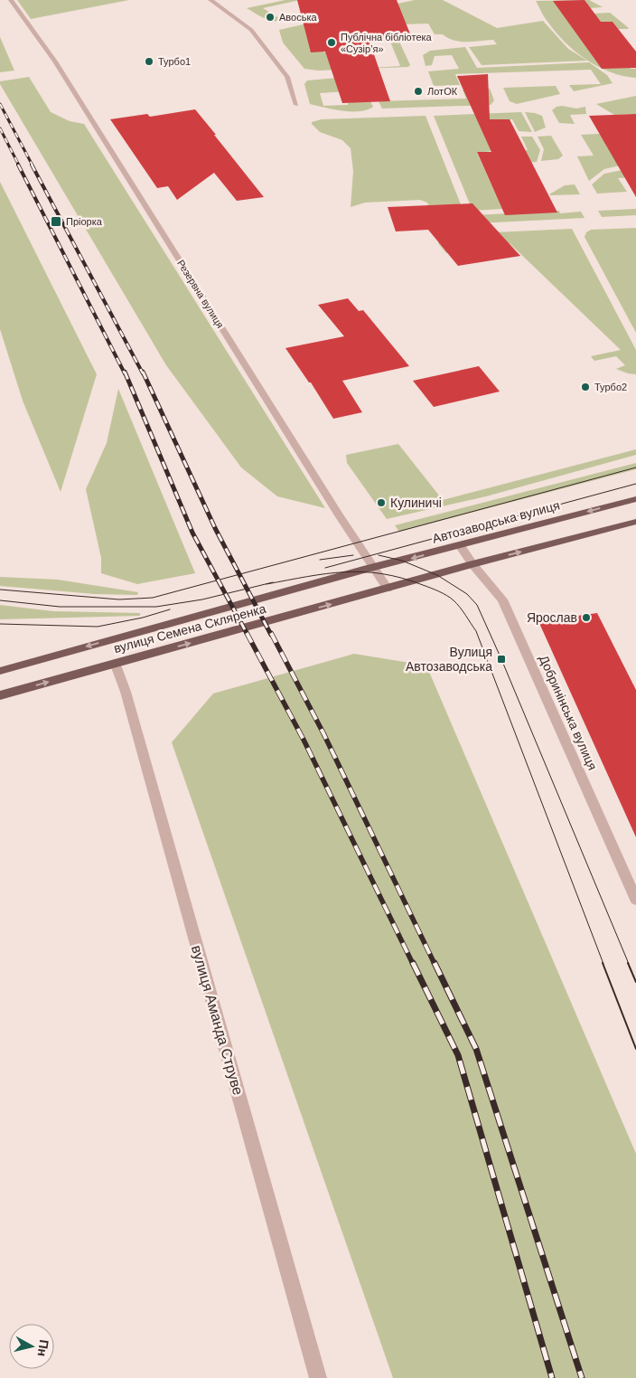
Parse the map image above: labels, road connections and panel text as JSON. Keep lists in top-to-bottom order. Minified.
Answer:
{"streets":{"main road":["Автозаводська вулиця","вулиця Семена Скляренка"],"street":["Резервна вулиця","Добринінська вулиця","вулиця Аманда Струве"]},"crossings":[["Резервна вулиця","Автозаводська вулиця"],["Резервна вулиця","вулиця Семена Скляренка"],["Автозаводська вулиця","вулиця Семена Скляренка"],["Автозаводська вулиця","Добринінська вулиця"],["вулиця Семена Скляренка","вулиця Аманда Струве"]],"places":{"other":["Авоська","Публічна бібліотека «Сузір’я»","Турбо1","ЛотОК","Турбо2","Кулиничі","Ярослав"],"transit":["Пріорка","Вулиця Автозаводська"]},"north":"right"}
